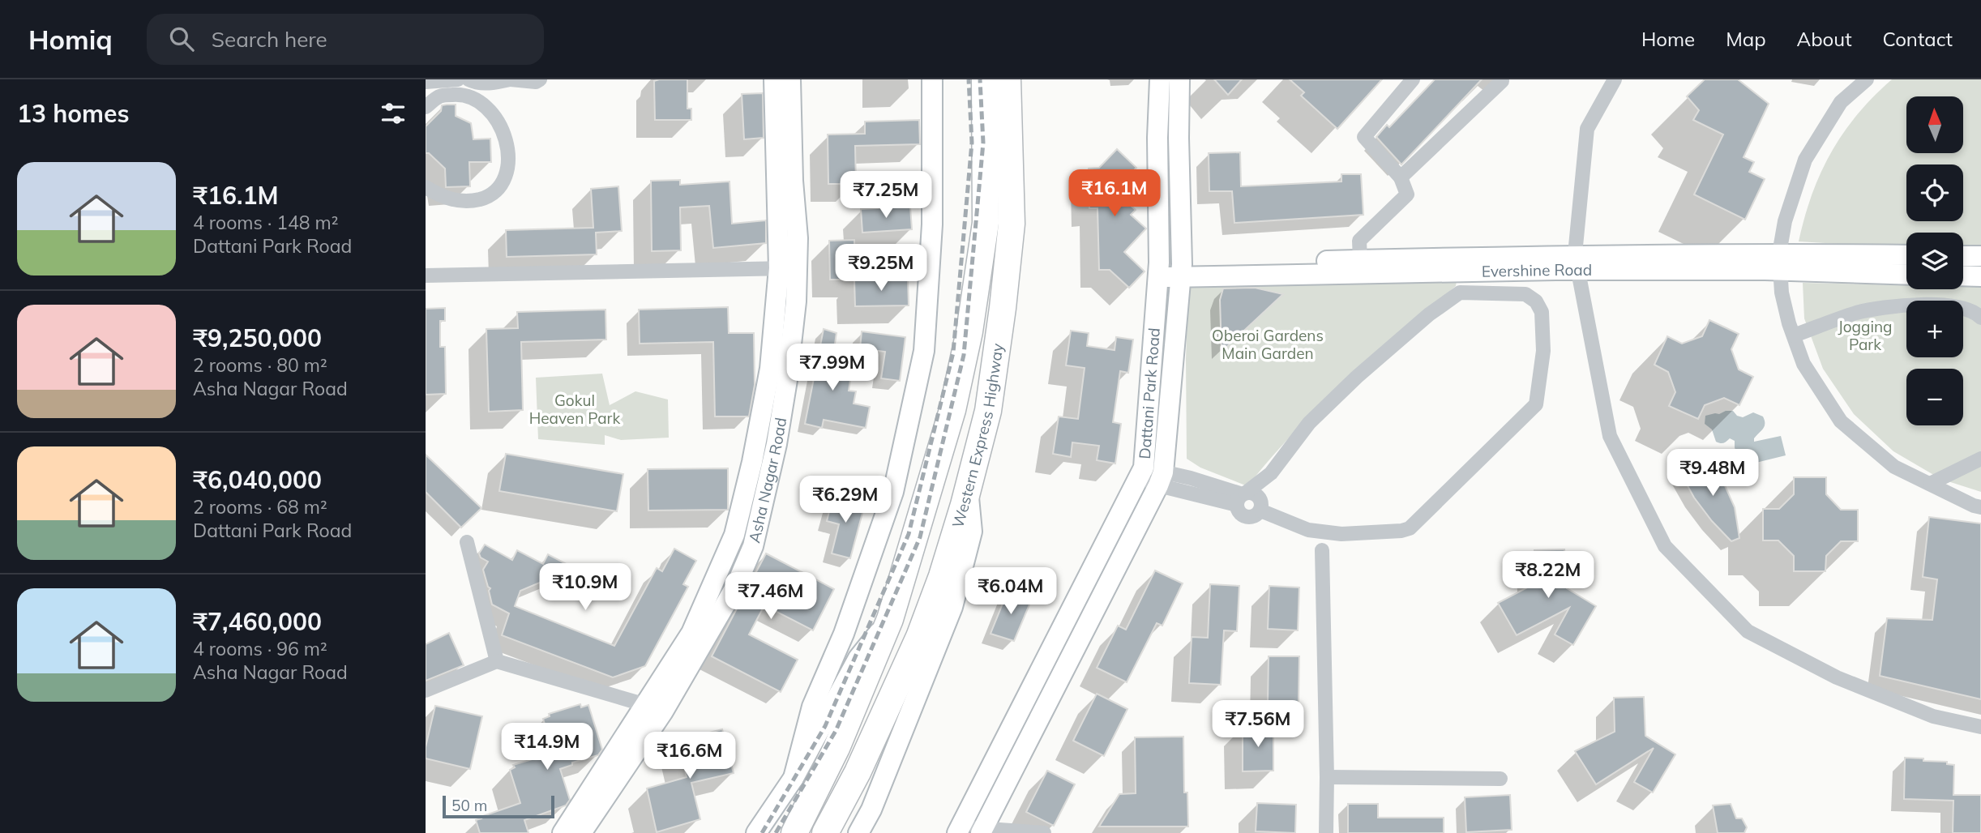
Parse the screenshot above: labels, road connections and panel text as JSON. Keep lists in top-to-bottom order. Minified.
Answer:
{"streets":{"highway":["Western Express Highway"],"street":["Evershine Road","Dattani Park Road","Asha Nagar Road"]},"crossings":[["Evershine Road","Dattani Park Road"]],"parks":["Jogging Park","Oberoi Gardens Main Garden","Gokul Heaven Park"],"scale_bar":"50 m","north":"top","page":{"header":"Homiq","search":"Search here","nav":["Home","Map","About","Contact"],"heading":"13 homes","map_buttons":["+","−"],"list":[{"name":"₹16.1M","note":"4 rooms · 148 m² · Dattani Park Road"},{"name":"₹9,250,000","note":"2 rooms · 80 m² · Asha Nagar Road"},{"name":"₹6,040,000","note":"2 rooms · 68 m² · Dattani Park Road"},{"name":"₹7,460,000","note":"4 rooms · 96 m² · Asha Nagar Road"}],"price":["₹16.1M","₹7.25M","₹9.25M","₹7.99M","₹9.48M","₹6.29M","₹8.22M","₹10.9M","₹6.04M","₹7.46M","₹7.56M","₹14.9M","₹16.6M"],"scale":"50 m"}}
